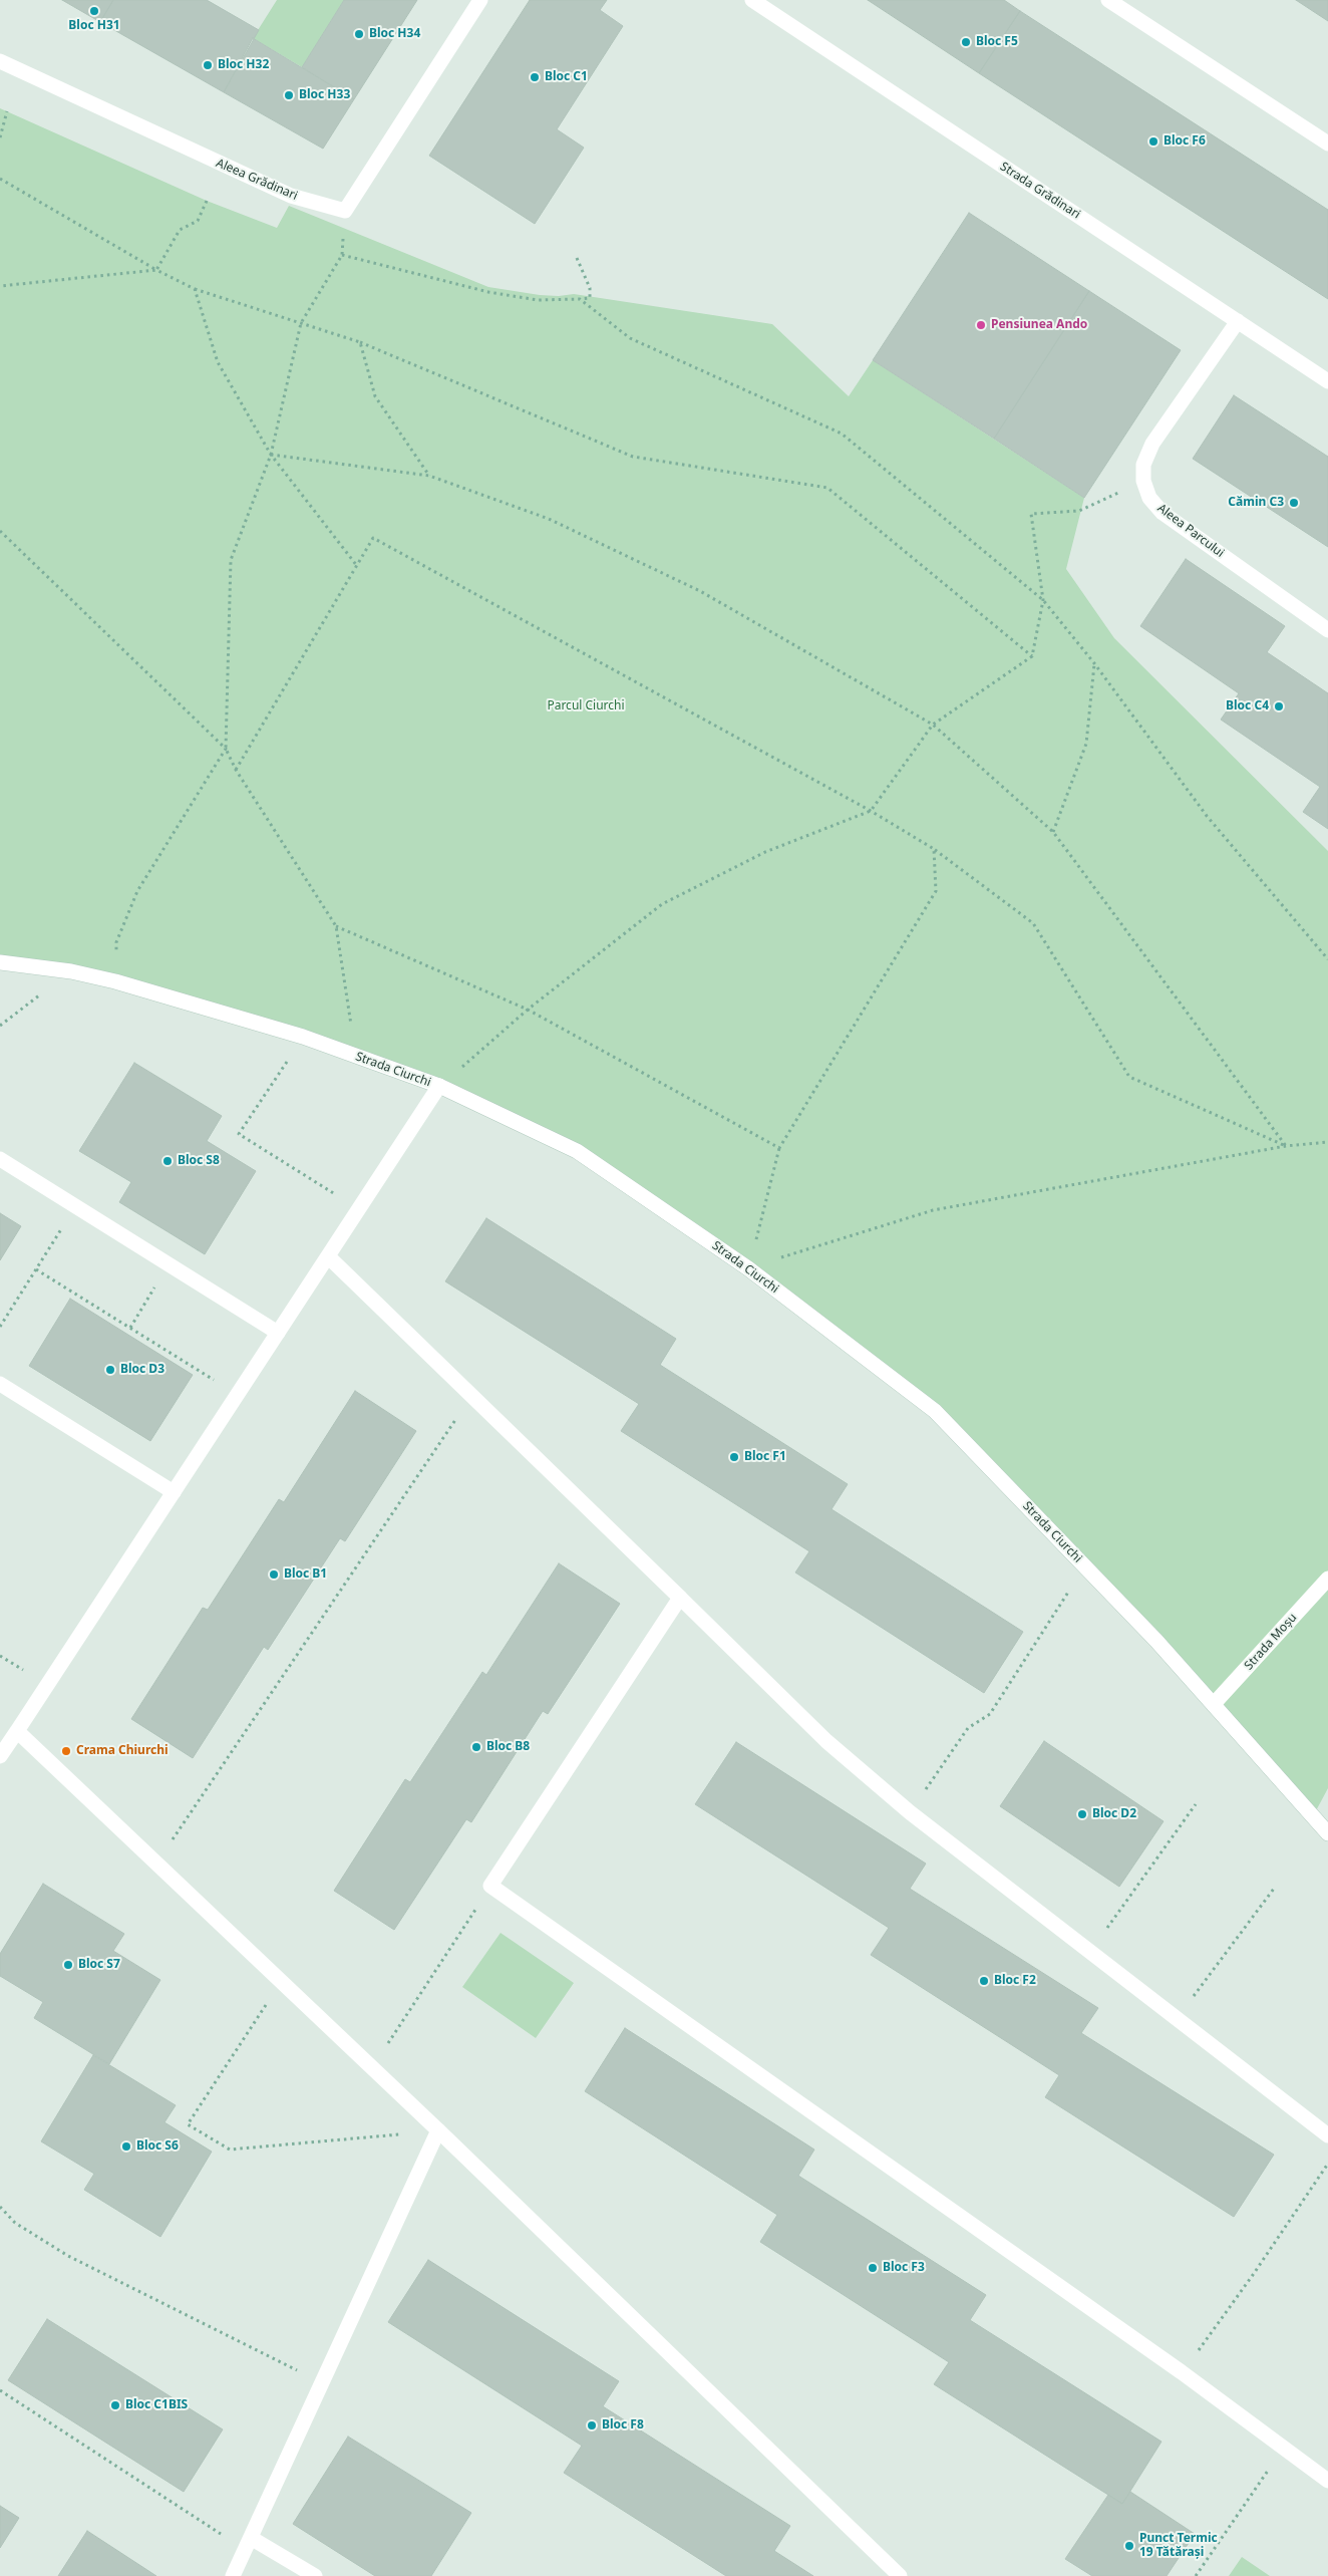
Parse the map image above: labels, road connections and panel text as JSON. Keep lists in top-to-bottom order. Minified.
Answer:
{"streets":{"street":["Aleea Grădinari","Strada Grădinari","Aleea Parcului","Strada Ciurchi","Strada Moșu"]},"crossings":[["Strada Ciurchi","Strada Moșu"]],"parks":["Parcul Ciurchi"],"places":["Bloc H31","Bloc H34","Bloc F5","Bloc H32","Bloc C1","Bloc H33","Bloc F6","Pensiunea Ando","Cămin C3","Bloc C4","Bloc S8","Bloc D3","Bloc F1","Bloc B1","Bloc B8","Crama Chiurchi","Bloc D2","Bloc S7","Bloc F2","Bloc S6","Bloc F3","Bloc C1BIS","Bloc F8","Punct Termic 19 Tătărași"]}
